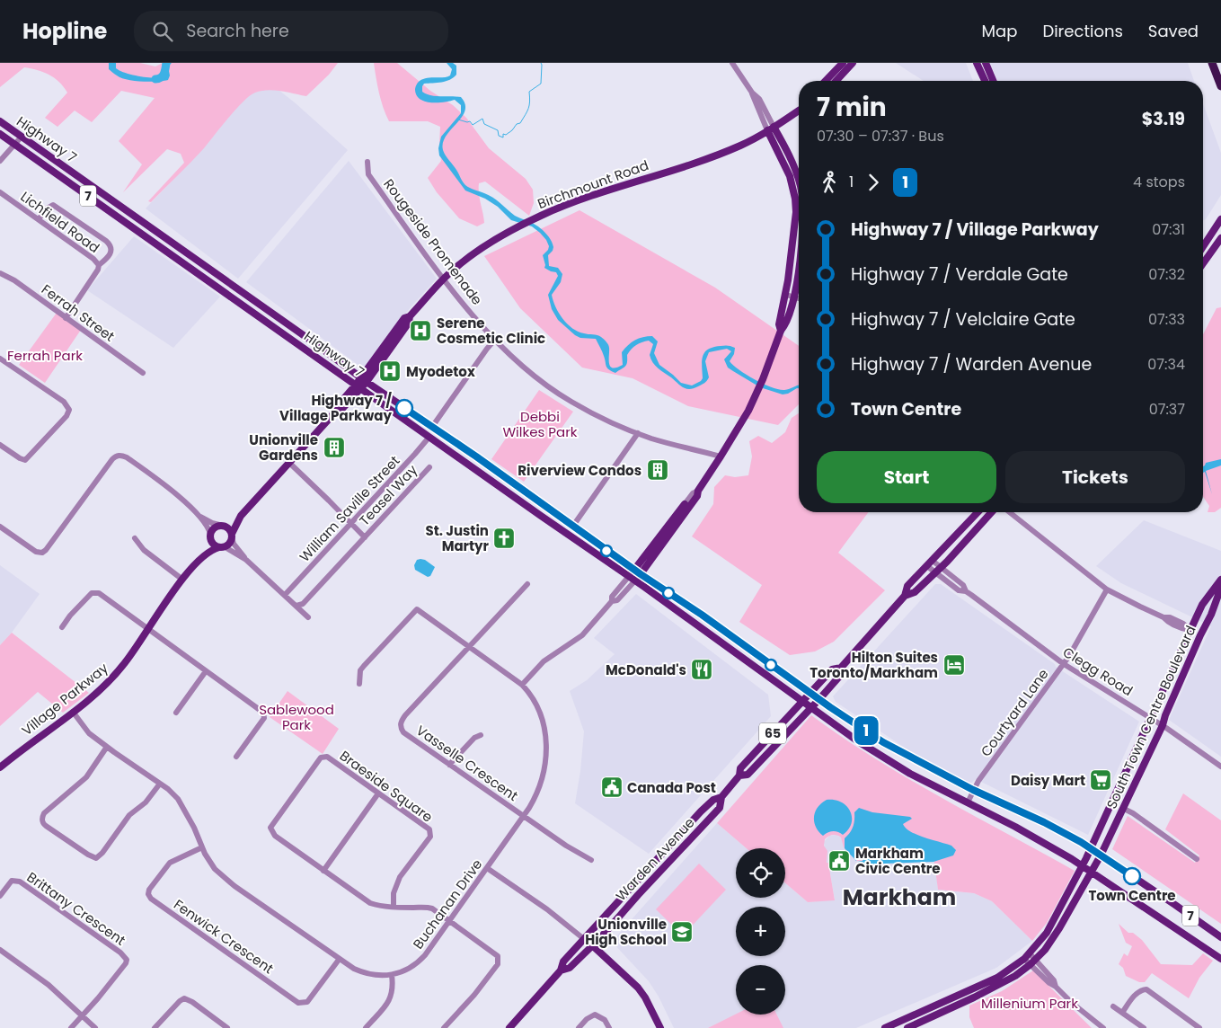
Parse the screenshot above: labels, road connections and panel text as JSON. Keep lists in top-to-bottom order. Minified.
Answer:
{"streets":{"main road":["Highway 7","Birchmount Road","7","Village Parkway","South Town Centre Boulevard","65","Warden Avenue"],"street":["Lichfield Road","Rougeside Promenade","Ferrah Street","Teasel Way","William Saville Street","Clegg Road","Courtyard Lane","Vasselle Crescent","Braeside Square","Buchanan Drive","Brittany Crescent","Fenwick Crescent"]},"crossings":[["Highway 7","Birchmount Road"],["Highway 7","William Saville Street"],["Highway 7","Courtyard Lane"],["Highway 7","South Town Centre Boulevard"],["Highway 7","Warden Avenue"],["Birchmount Road","Rougeside Promenade"],["Lichfield Road","Ferrah Street"],["Clegg Road","Courtyard Lane"],["Clegg Road","South Town Centre Boulevard"],["Clegg Road","Warden Avenue"],["Village Parkway","Buchanan Drive"],["Vasselle Crescent","Buchanan Drive"],["Braeside Square","Buchanan Drive"],["Buchanan Drive","Fenwick Crescent"]],"districts":["Markham"],"parks":["Ferrah Park","Debbi Wilkes Park","Sablewood Park","Millenium Park"],"places":{"hospital":["Serene Cosmetic Clinic","Myodetox"],"other":["Highway 7 / Village Parkway","Town Centre"],"building":["Unionville Gardens","Riverview Condos"],"church":["St. Justin Martyr"],"hotel":["Hilton Suites Toronto/Markham"],"restaurant":["McDonald's"],"supermarket":["Daisy Mart"],"public building":["Canada Post","Markham Civic Centre"],"school or university":["Unionville High School"]},"lines":["bus line 1"],"page":{"header":"Hopline","search":"Search here","nav":["Map","Directions","Saved"],"on_map":"1","heading":["7 min","07:30 – 07:37 · Bus","$3.19"],"legs":["1","1","4 stops"],"list":[{"name":"Highway 7 / Village Parkway","value":"07:31"},{"name":"Highway 7 / Verdale Gate","value":"07:32"},{"name":"Highway 7 / Velclaire Gate","value":"07:33"},{"name":"Highway 7 / Warden Avenue","value":"07:34"},{"name":"Town Centre","value":"07:37"}],"buttons":["Start","Tickets"],"map_buttons":["+","−"]}}
